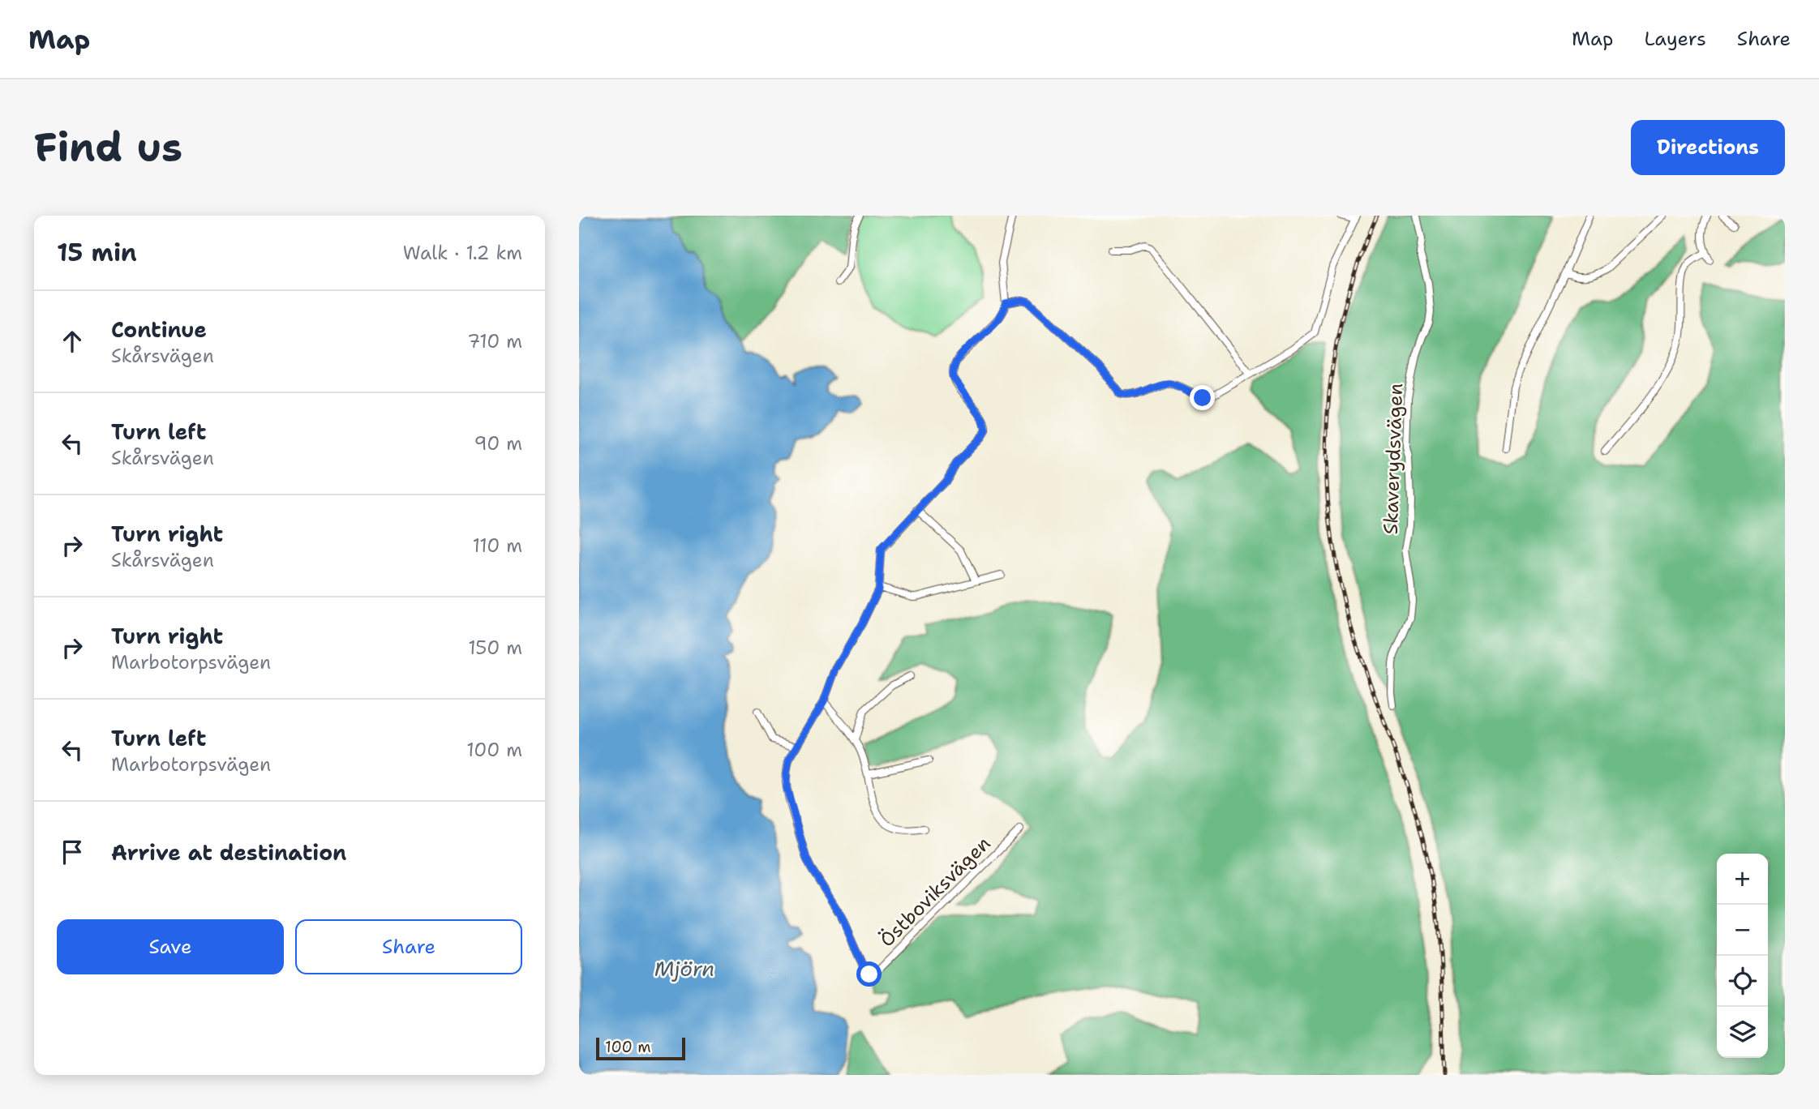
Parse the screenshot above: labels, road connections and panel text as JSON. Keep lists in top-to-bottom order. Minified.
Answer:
{"streets":{"street":["Skaverydsvägen","Östboviksvägen"]},"water":["Mjörn"],"scale_bar":"100 m","page":{"header":"Map","nav":["Map","Layers","Share"],"buttons":["Directions",["Save","Share"]],"title":"Find us","heading":["15 min","Walk · 1.2 km"],"list":[["Continue","Skårsvägen","710 m"],["Turn left","Skårsvägen","90 m"],["Turn right","Skårsvägen","110 m"],["Turn right","Marbotorpsvägen","150 m"],["Turn left","Marbotorpsvägen","100 m"],"Arrive at destination"],"map_buttons":["+","−"],"scale":"100 m"}}
